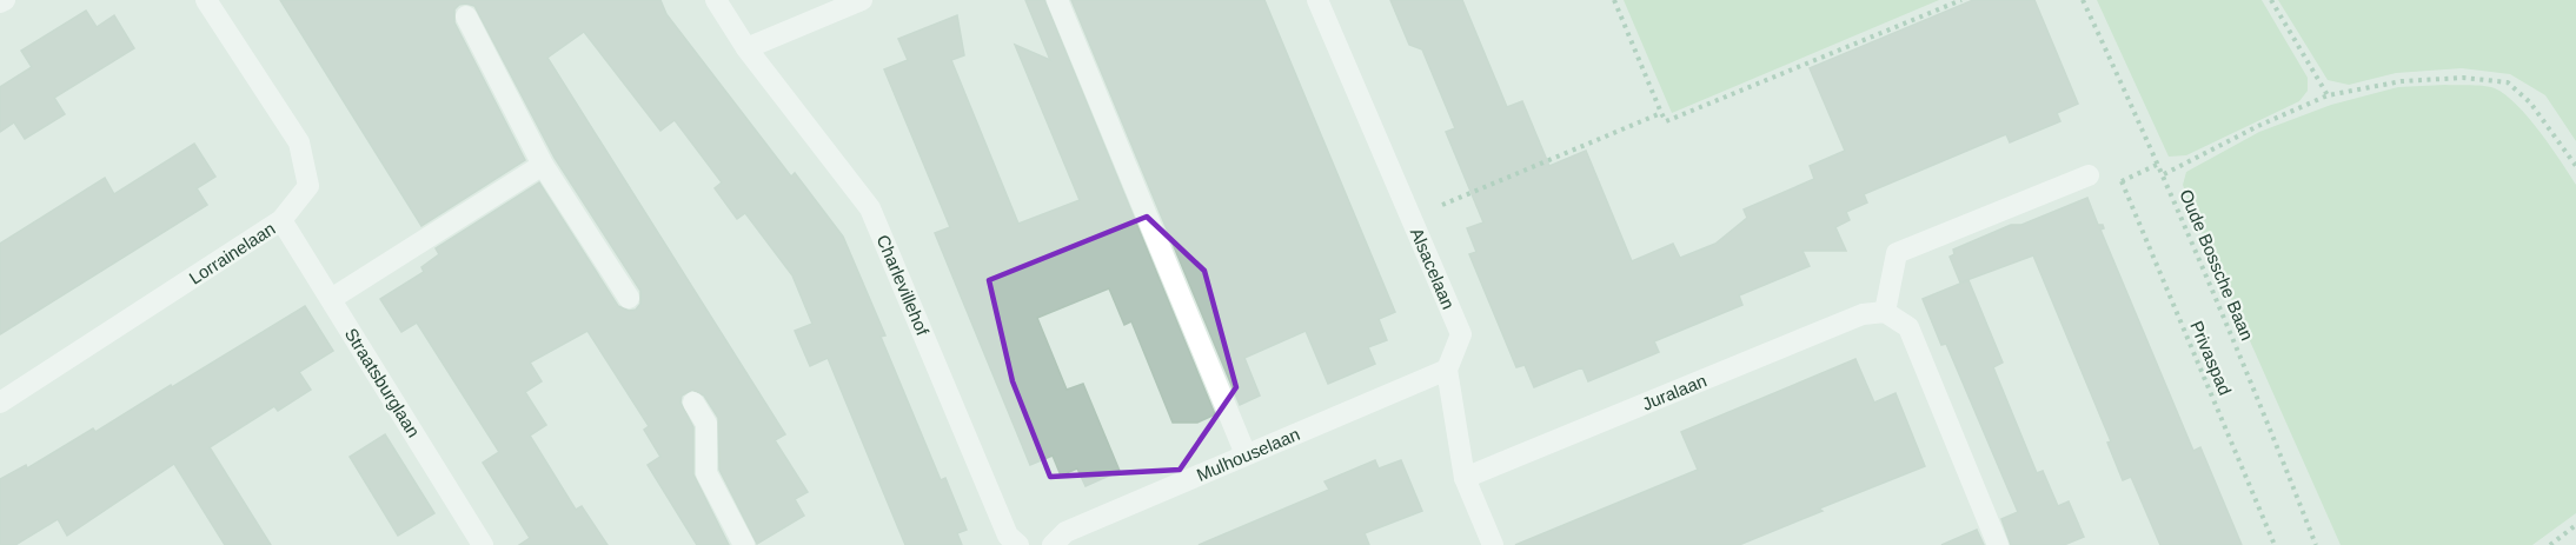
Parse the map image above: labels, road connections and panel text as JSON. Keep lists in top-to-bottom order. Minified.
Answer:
{"streets":{"street":["Lorrainelaan","Alsacelaan","Charlevillehof","Straatsburglaan","Juralaan","Mulhouselaan"],"path":["Oude Bossche Baan","Privaspad"]},"crossings":[["Lorrainelaan","Straatsburglaan"],["Alsacelaan","Mulhouselaan"]]}
